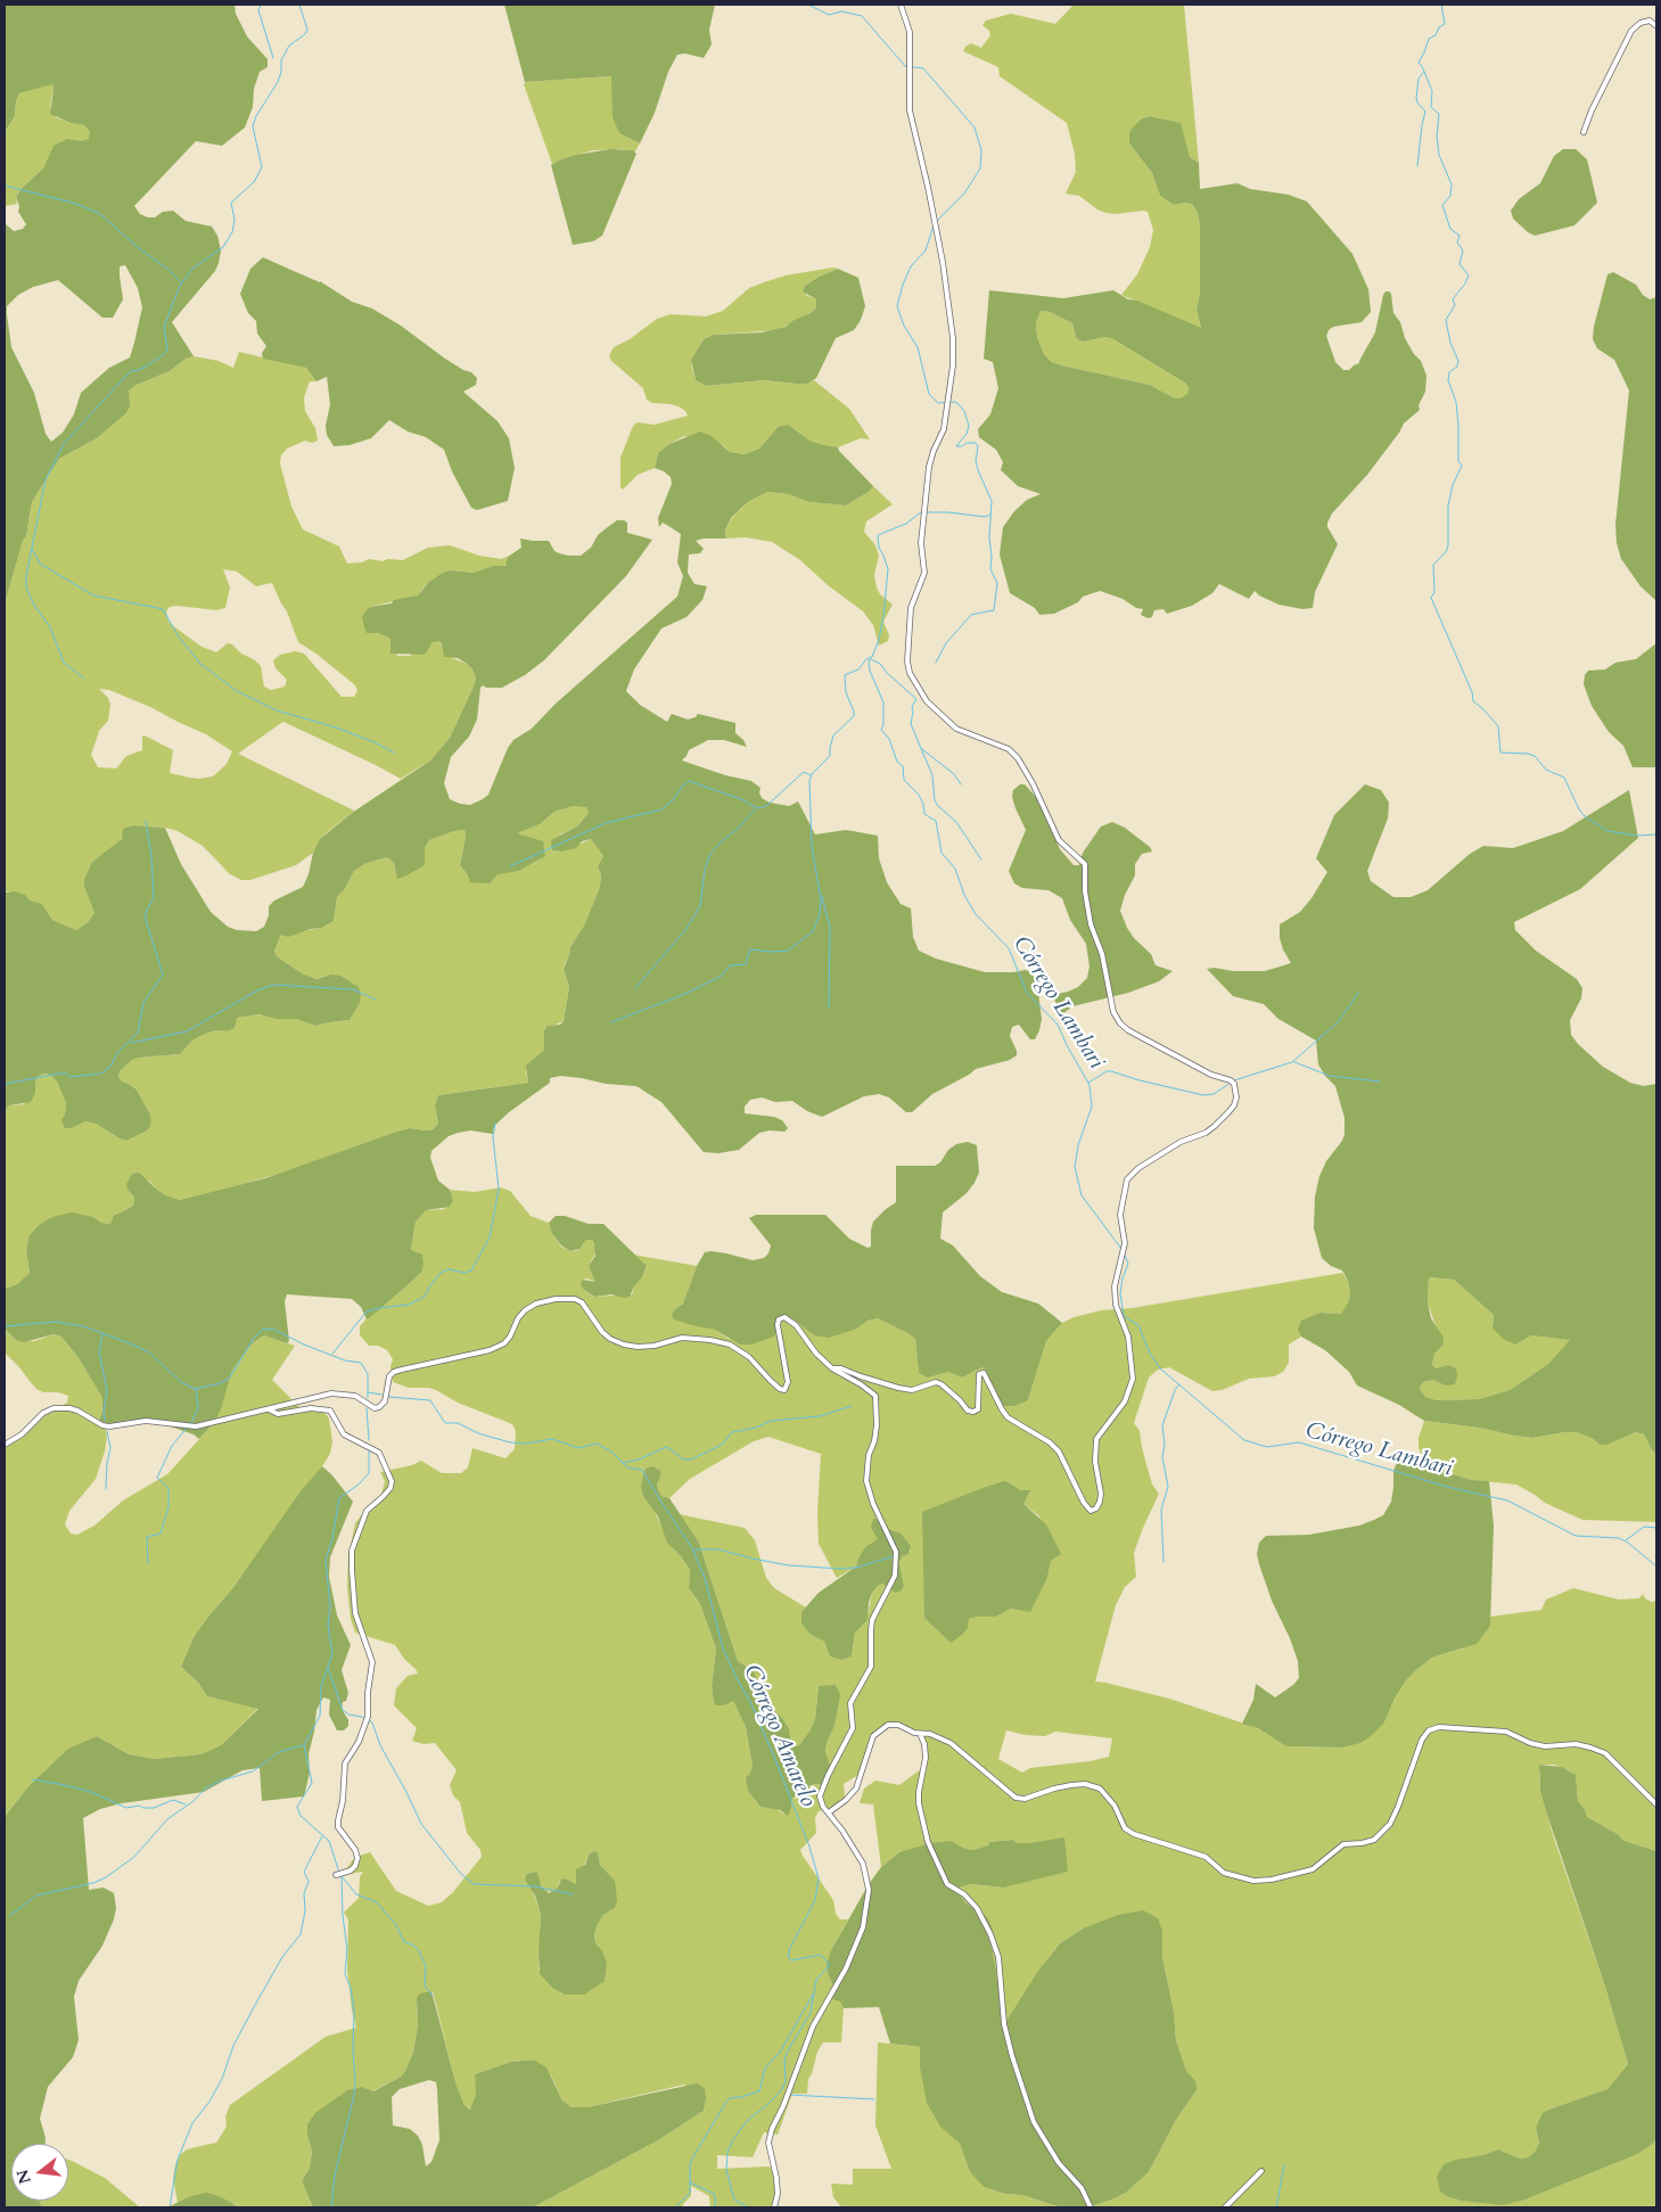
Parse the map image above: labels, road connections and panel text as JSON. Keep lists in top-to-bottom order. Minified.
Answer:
{"water":["Córrego Lambari","Córrego Amarelo"],"north":"left"}
